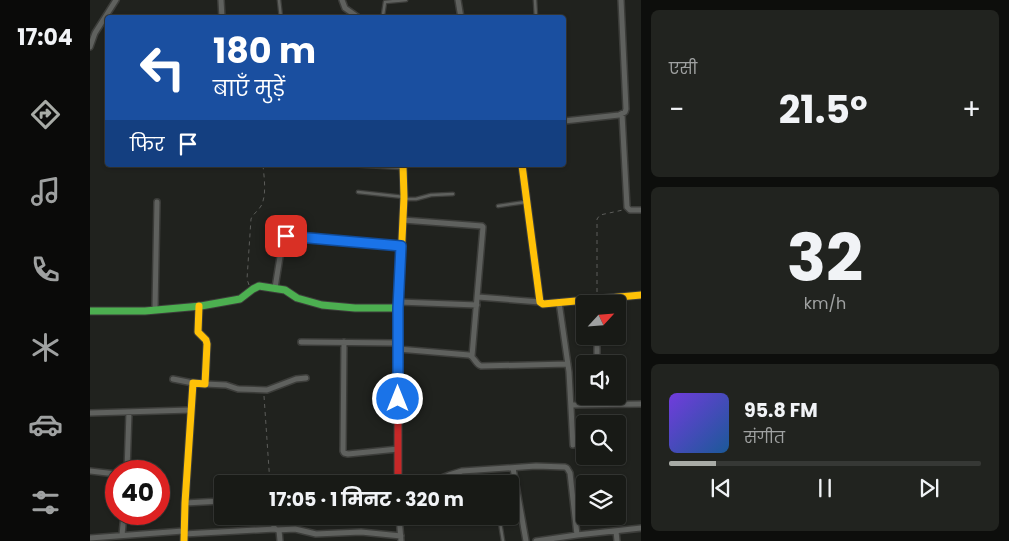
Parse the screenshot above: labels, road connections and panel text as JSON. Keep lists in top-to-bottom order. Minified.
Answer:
{"north":"top right","page":{"tabs":"17:04","tile":["एसी",["32","km/h"]],"turn":["180 m","बाएँ मुड़ें"],"heat":["−","21.5°","+"],"then":"फिर","song":["95.8 FM","संगीत"],"limit":"40","trip":"17:05 · 1 मिनट · 320 m"}}
